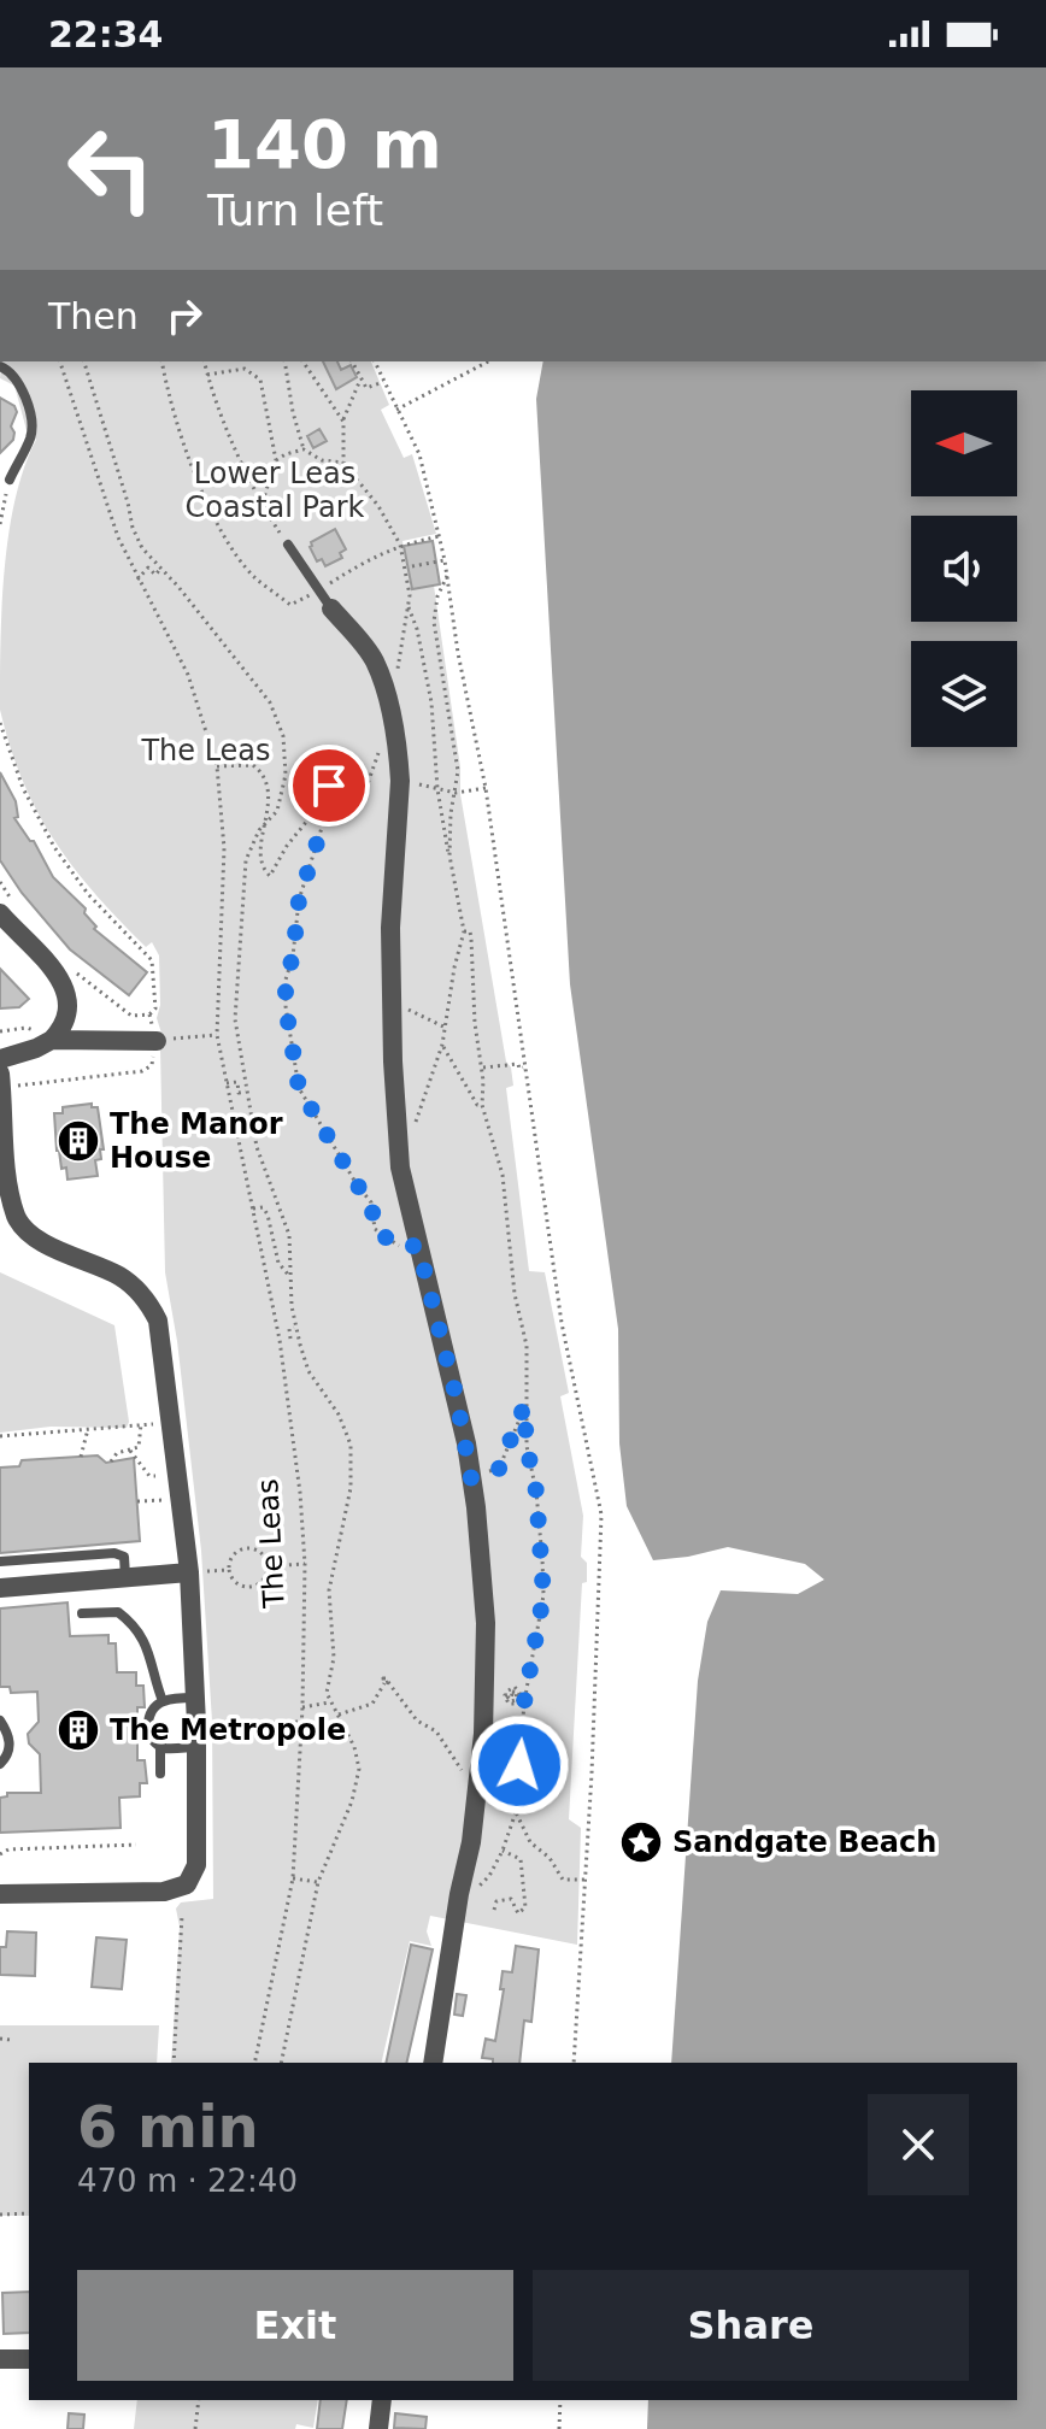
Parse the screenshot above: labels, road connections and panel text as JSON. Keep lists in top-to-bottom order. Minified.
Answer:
{"streets":{"path":["The Leas"]},"parks":["Lower Leas Coastal Park","The Leas"],"places":{"building":["The Manor House","The Metropole"],"place":["Sandgate Beach"]},"north":"left","page":{"status":"22:34","turn":["140 m","Turn left"],"then":"Then","heading":["6 min","470 m · 22:40"],"buttons":["Exit","Share"]}}
